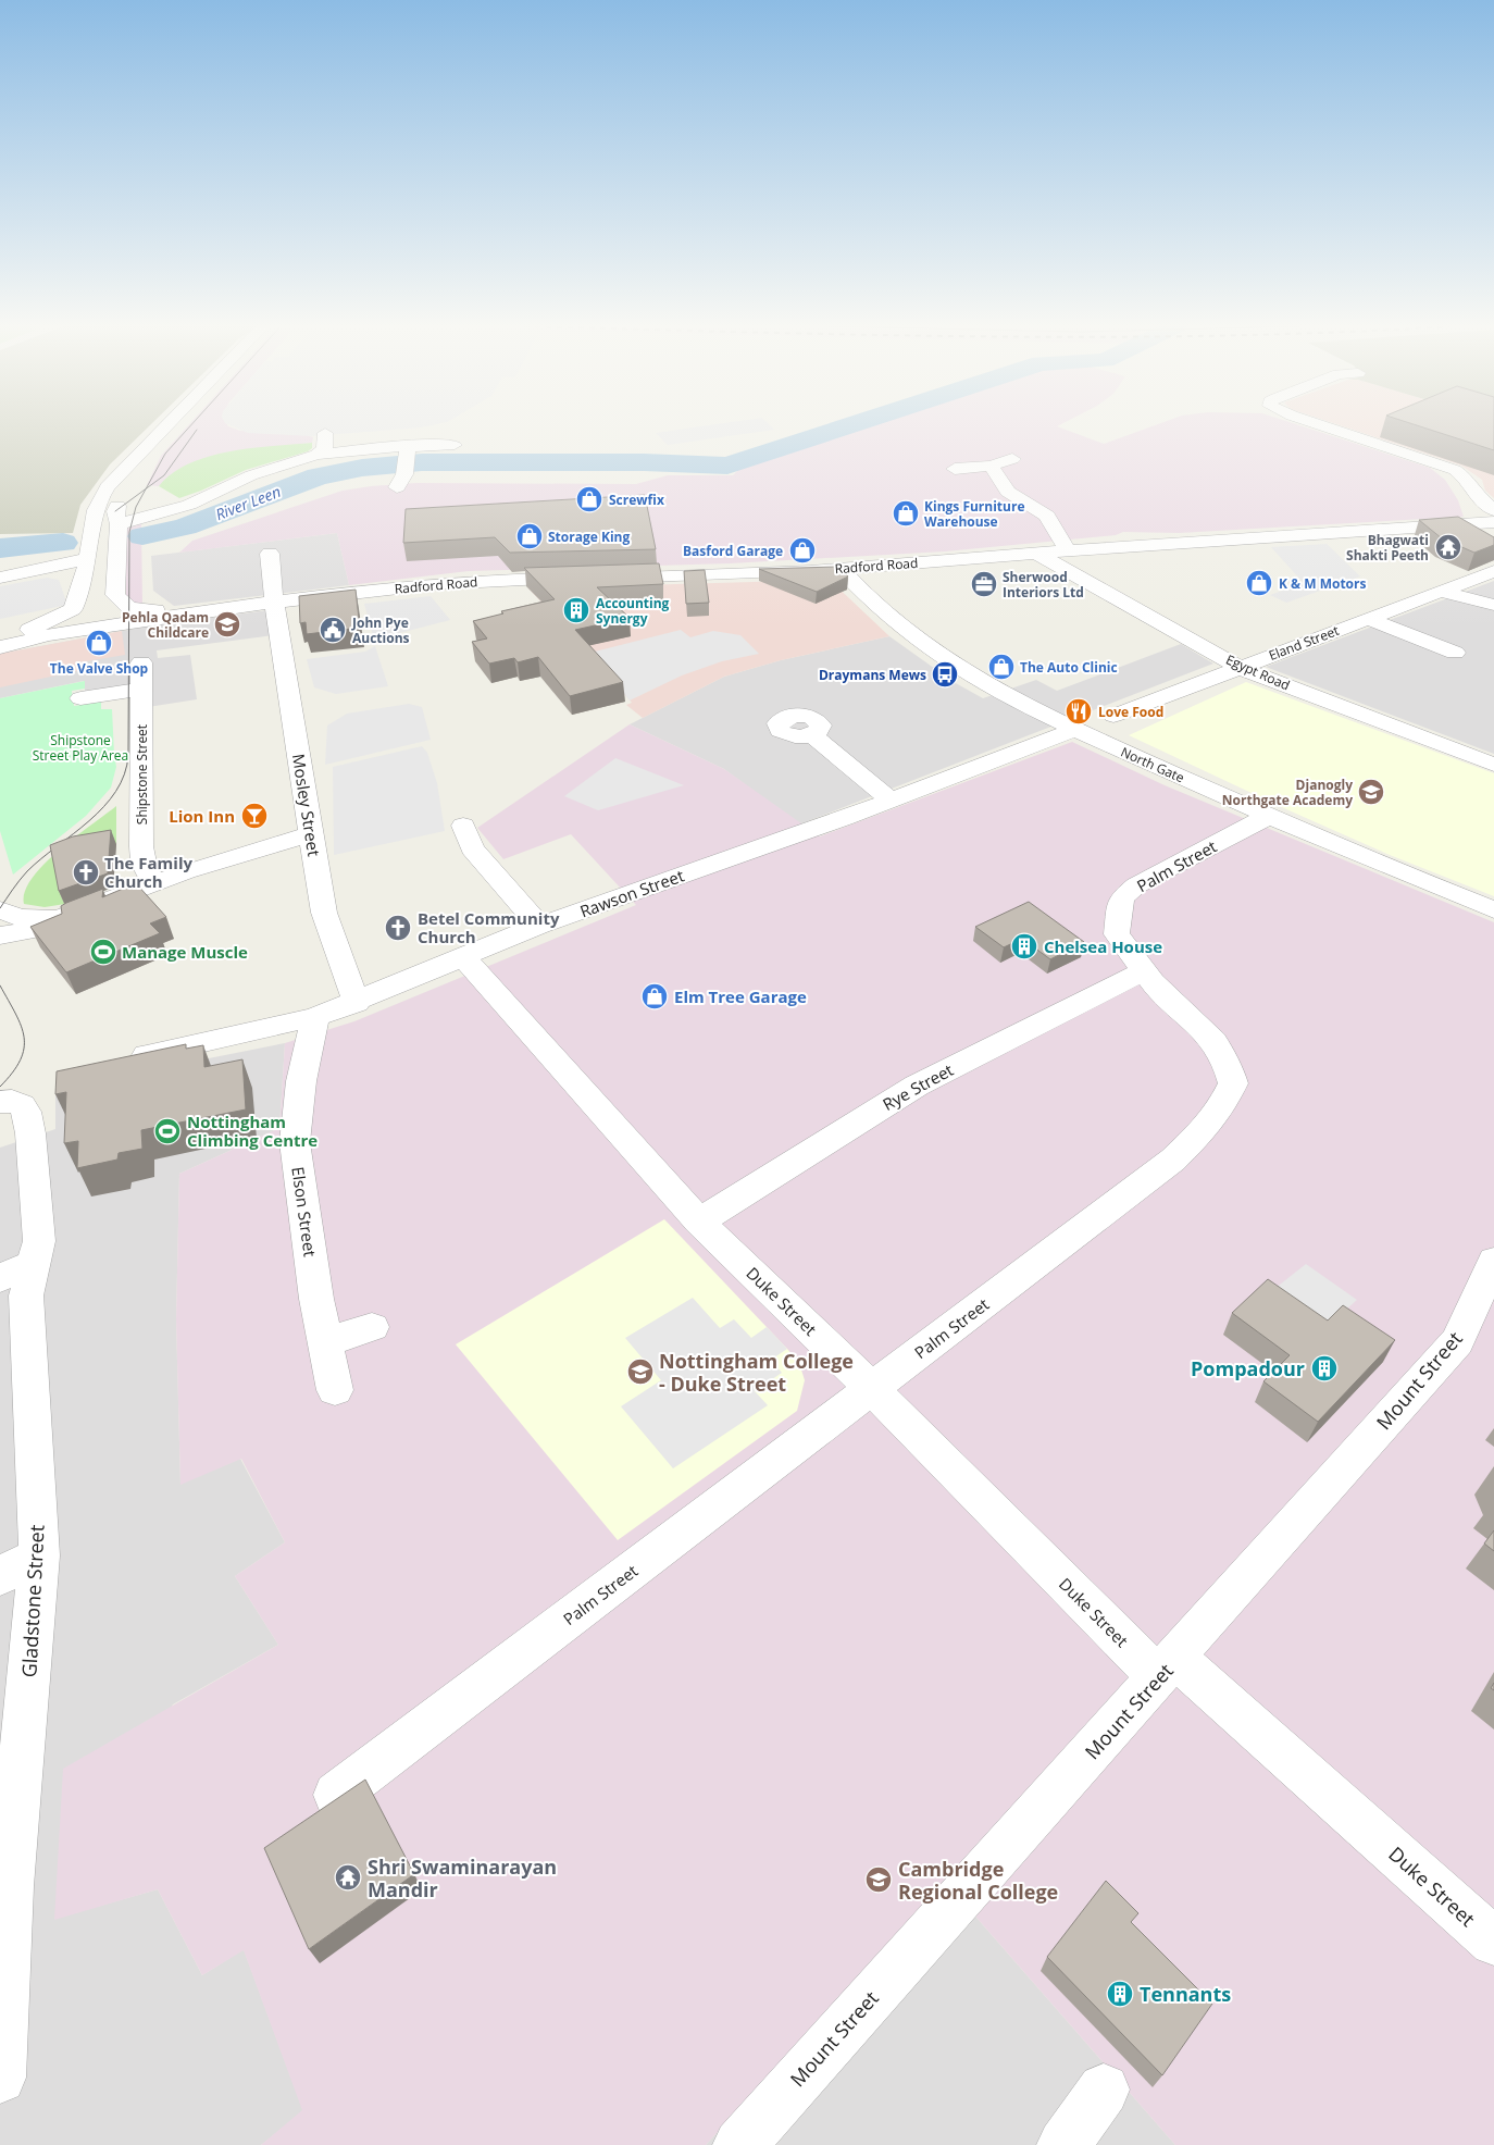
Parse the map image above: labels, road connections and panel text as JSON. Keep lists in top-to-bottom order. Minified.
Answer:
{"streets":{"street":["Radford Road","Eland Street","Egypt Road","North Gate","Shipstone Street","Mosley Street","Palm Street","Rawson Street","Rye Street","Elson Street","Duke Street","Mount Street","Gladstone Street"]},"crossings":[["Radford Road","Egypt Road"],["Radford Road","North Gate"],["Radford Road","Mosley Street"],["Eland Street","Egypt Road"],["North Gate","Palm Street"],["North Gate","Rawson Street"],["Mosley Street","Rawson Street"],["Palm Street","Rye Street"],["Palm Street","Duke Street"],["Rawson Street","Elson Street"],["Rawson Street","Duke Street"],["Rye Street","Duke Street"],["Duke Street","Mount Street"]],"water":["River Leen"],"parks":["Shipstone Street Play Area"],"places":{"shop":["Screwfix","Kings Furniture Warehouse","Storage King","Basford Garage","K & M Motors","The Valve Shop","The Auto Clinic","Elm Tree Garage"],"temple":["Bhagwati Shakti Peeth","Shri Swaminarayan Mandir"],"office":["Sherwood Interiors Ltd"],"building":["Accounting Synergy","Chelsea House","Pompadour","Tennants"],"school or university":["Pehla Qadam Childcare","Djanogly Northgate Academy","Nottingham College - Duke Street","Cambridge Regional College"],"public building":["John Pye Auctions"],"bus stop":["Draymans Mews"],"restaurant":["Love Food"],"bar":["Lion Inn"],"church":["The Family Church","Betel Community Church"],"sports":["Manage Muscle","Nottingham Climbing Centre"]}}
